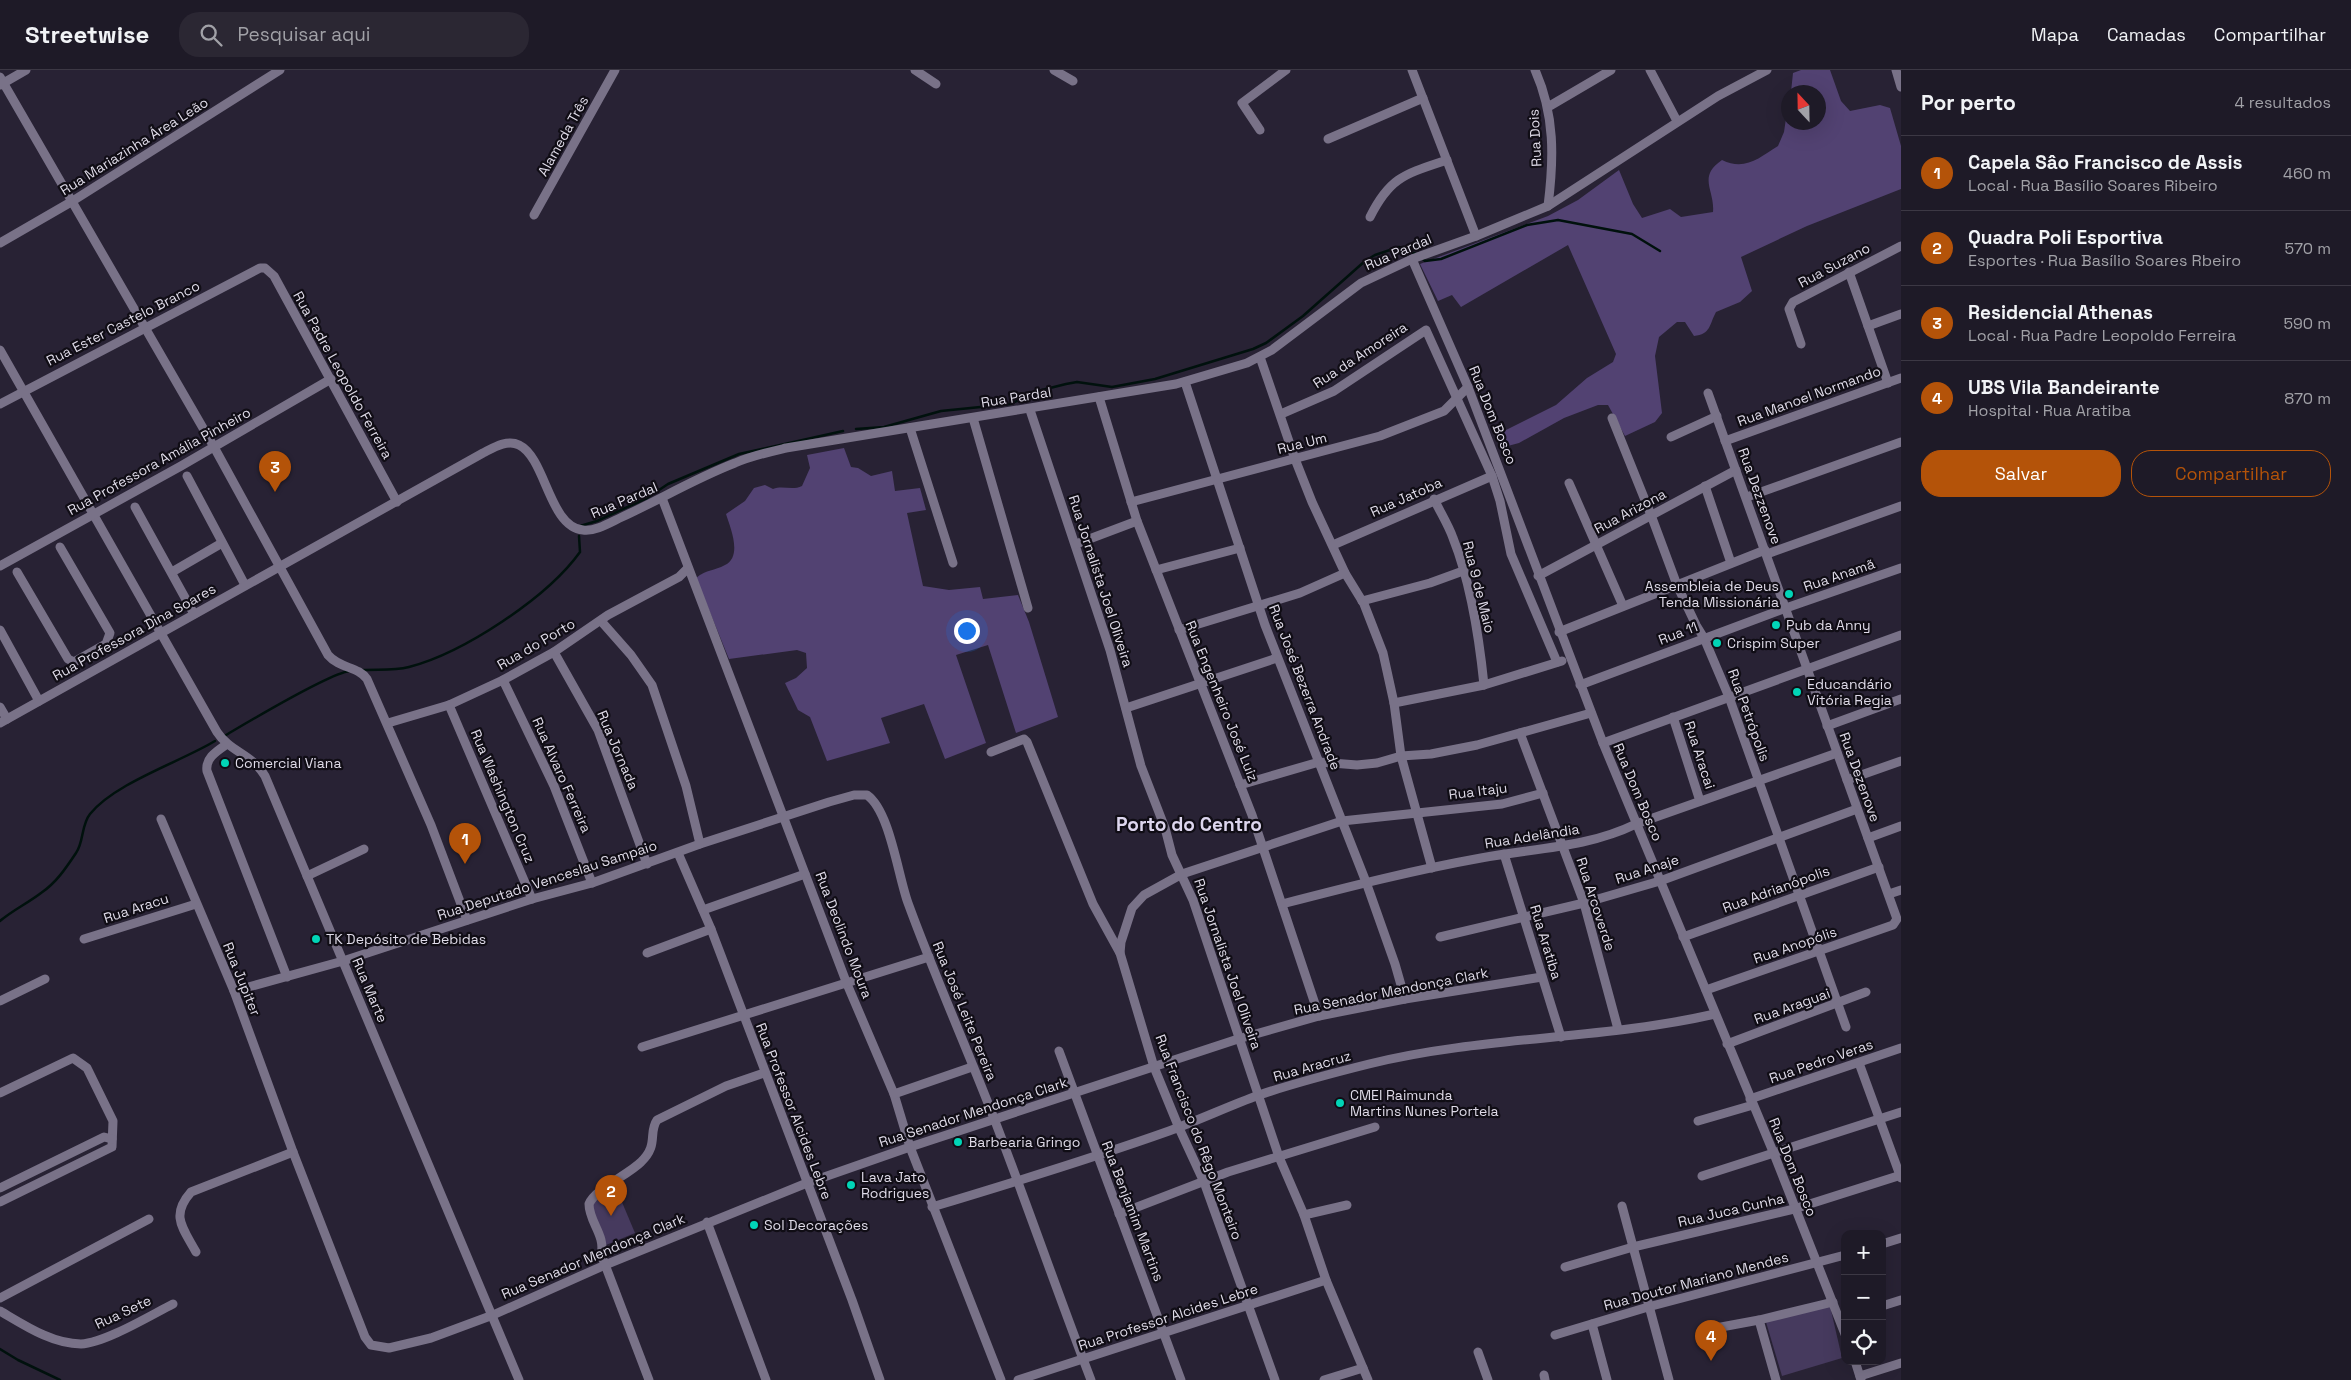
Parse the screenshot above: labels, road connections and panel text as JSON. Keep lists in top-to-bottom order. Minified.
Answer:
{"streets":{"street":["Alameda Três","Rua Dois","Rua Mariazinha Área Leão","Rua Pardal","Rua Suzano","Rua Ester Castelo Branco","Rua da Amoreira","Rua Padre Leopoldo Ferreira","Rua Manoel Normando","Rua Dom Bosco","Rua Um","Rua Professora Amália Pinheiro","Rua Dezzenove","Rua Jatoba","Rua Arizona","Rua Anamã","Rua Jornalista Joel Oliveira","Rua 9 de Maio","Rua Professora Dina Soares","Rua 11","Rua do Porto","Rua José Bezerra Andrade","Rua Engenheiro José Luiz","Rua Petrópolis","Rua Jornada","Rua Aracai","Rua Alvaro Ferreira","Rua Dezenove","Rua Itaju","Rua Washington Cruz","Rua Adelândia","Rua Anaje","Rua Deputado Venceslau Sampaio","Rua Adrianópolis","Rua Arcoverde","Rua Aracu","Rua Deolindo Moura","Rua Aratiba","Rua Anopólis","Rua Jupiter","Rua Marte","Rua Senador Mendonça Clark","Rua Araguai","Rua José Leite Pereira","Rua Pedro Veras","Rua Aracruz","Rua Professor Alcides Lebre","Rua Francisco do Rêgo Monteiro","Rua Juca Cunha","Rua Benjamim Martins","Rua Doutor Mariano Mendes","Rua Sete"]},"crossings":[["Rua Dois","Rua Pardal"],["Rua Pardal","Rua Padre Leopoldo Ferreira"],["Rua Pardal","Rua Dom Bosco"],["Rua Pardal","Rua Jornalista Joel Oliveira"],["Rua Pardal","Rua Professora Dina Soares"],["Rua Pardal","Rua José Bezerra Andrade"],["Rua Pardal","Rua Engenheiro José Luiz"],["Rua Pardal","Rua Deolindo Moura"],["Rua Ester Castelo Branco","Rua Padre Leopoldo Ferreira"],["Rua Ester Castelo Branco","Rua Marte"],["Rua da Amoreira","Rua Um"],["Rua Padre Leopoldo Ferreira","Rua Professora Amália Pinheiro"],["Rua Manoel Normando","Rua Dezzenove"],["Rua Dom Bosco","Rua Um"],["Rua Dom Bosco","Rua Arizona"],["Rua Dom Bosco","Rua 11"],["Rua Dom Bosco","Rua Adelândia"],["Rua Dom Bosco","Rua Anaje"],["Rua Dom Bosco","Rua Adrianópolis"],["Rua Dom Bosco","Rua Anopólis"],["Rua Dom Bosco","Rua Araguai"],["Rua Dom Bosco","Rua Pedro Veras"],["Rua Dom Bosco","Rua Aracruz"],["Rua Dom Bosco","Rua Juca Cunha"],["Rua Dom Bosco","Rua Doutor Mariano Mendes"],["Rua Um","Rua José Bezerra Andrade"],["Rua Um","Rua Engenheiro José Luiz"],["Rua Professora Amália Pinheiro","Rua Marte"],["Rua Dezzenove","Rua Arizona"],["Rua Dezzenove","Rua Anamã"],["Rua Dezzenove","Rua 11"],["Rua Dezzenove","Rua Dezenove"],["Rua Jatoba","Rua 9 de Maio"],["Rua Arizona","Rua Petrópolis"],["Rua Anamã","Rua 11"],["Rua Anamã","Rua Dezenove"],["Rua Jornalista Joel Oliveira","Rua Senador Mendonça Clark"],["Rua Jornalista Joel Oliveira","Rua Aracruz"],["Rua Jornalista Joel Oliveira","Rua Professor Alcides Lebre"],["Rua Professora Dina Soares","Rua Marte"],["Rua 11","Rua Petrópolis"],["Rua 11","Rua Dezenove"],["Rua do Porto","Rua Jornada"],["Rua do Porto","Rua Alvaro Ferreira"],["Rua do Porto","Rua Washington Cruz"],["Rua do Porto","Rua Deolindo Moura"],["Rua José Bezerra Andrade","Rua Adelândia"],["Rua José Bezerra Andrade","Rua Senador Mendonça Clark"],["Rua Engenheiro José Luiz","Rua Adelândia"],["Rua Engenheiro José Luiz","Rua Senador Mendonça Clark"],["Rua Petrópolis","Rua Adelândia"],["Rua Petrópolis","Rua Anaje"],["Rua Petrópolis","Rua Adrianópolis"],["Rua Petrópolis","Rua Anopólis"],["Rua Petrópolis","Rua Araguai"],["Rua Jornada","Rua Deputado Venceslau Sampaio"],["Rua Aracai","Rua Adelândia"],["Rua Alvaro Ferreira","Rua Deputado Venceslau Sampaio"],["Rua Dezenove","Rua Adelândia"],["Rua Dezenove","Rua Anaje"],["Rua Dezenove","Rua Adrianópolis"],["Rua Dezenove","Rua Anopólis"],["Rua Itaju","Rua Arcoverde"],["Rua Washington Cruz","Rua Deputado Venceslau Sampaio"],["Rua Adelândia","Rua Arcoverde"],["Rua Adelândia","Rua Aratiba"],["Rua Anaje","Rua Arcoverde"],["Rua Anaje","Rua Aratiba"],["Rua Deputado Venceslau Sampaio","Rua Deolindo Moura"],["Rua Deputado Venceslau Sampaio","Rua Jupiter"],["Rua Deputado Venceslau Sampaio","Rua Marte"],["Rua Deputado Venceslau Sampaio","Rua José Leite Pereira"],["Rua Deputado Venceslau Sampaio","Rua Professor Alcides Lebre"],["Rua Arcoverde","Rua Aracruz"],["Rua Aracu","Rua Jupiter"],["Rua Deolindo Moura","Rua Senador Mendonça Clark"],["Rua Deolindo Moura","Rua Aracruz"],["Rua Aratiba","Rua Senador Mendonça Clark"],["Rua Aratiba","Rua Aracruz"],["Rua Jupiter","Rua Senador Mendonça Clark"],["Rua Marte","Rua Senador Mendonça Clark"],["Rua Senador Mendonça Clark","Rua José Leite Pereira"],["Rua Senador Mendonça Clark","Rua Professor Alcides Lebre"],["Rua Senador Mendonça Clark","Rua Francisco do Rêgo Monteiro"],["Rua Senador Mendonça Clark","Rua Benjamim Martins"],["Rua José Leite Pereira","Rua Aracruz"],["Rua José Leite Pereira","Rua Professor Alcides Lebre"],["Rua Aracruz","Rua Francisco do Rêgo Monteiro"],["Rua Aracruz","Rua Benjamim Martins"],["Rua Professor Alcides Lebre","Rua Francisco do Rêgo Monteiro"],["Rua Professor Alcides Lebre","Rua Benjamim Martins"]],"districts":["Porto do Centro"],"places":["Assembleia de Deus Tenda Missionária","Pub da Anny","Crispim Super","Educandário Vitória Regia","Comercial Viana","TK Depósito de Bebidas","CMEI Raimunda Martins Nunes Portela","Barbearia Gringo","Lava Jato Rodrigues","Sol Decorações"],"north":"top","page":{"header":"Streetwise","search":"Pesquisar aqui","nav":["Mapa","Camadas","Compartilhar"],"heading":["Por perto","4 resultados"],"list":[{"mark":"1","name":"Capela Sâo Francisco de Assis","note":"Local · Rua Basílio Soares Ribeiro","value":"460 m"},{"mark":"2","name":"Quadra Poli Esportiva","note":"Esportes · Rua Basílio Soares Rbeiro","value":"570 m"},{"mark":"3","name":"Residencial Athenas","note":"Local · Rua Padre Leopoldo Ferreira","value":"590 m"},{"mark":"4","name":"UBS Vila Bandeirante","note":"Hospital · Rua Aratiba","value":"870 m"}],"buttons":["Salvar","Compartilhar"],"pins":["3","1","2","4"],"map_buttons":["+","−"]}}
